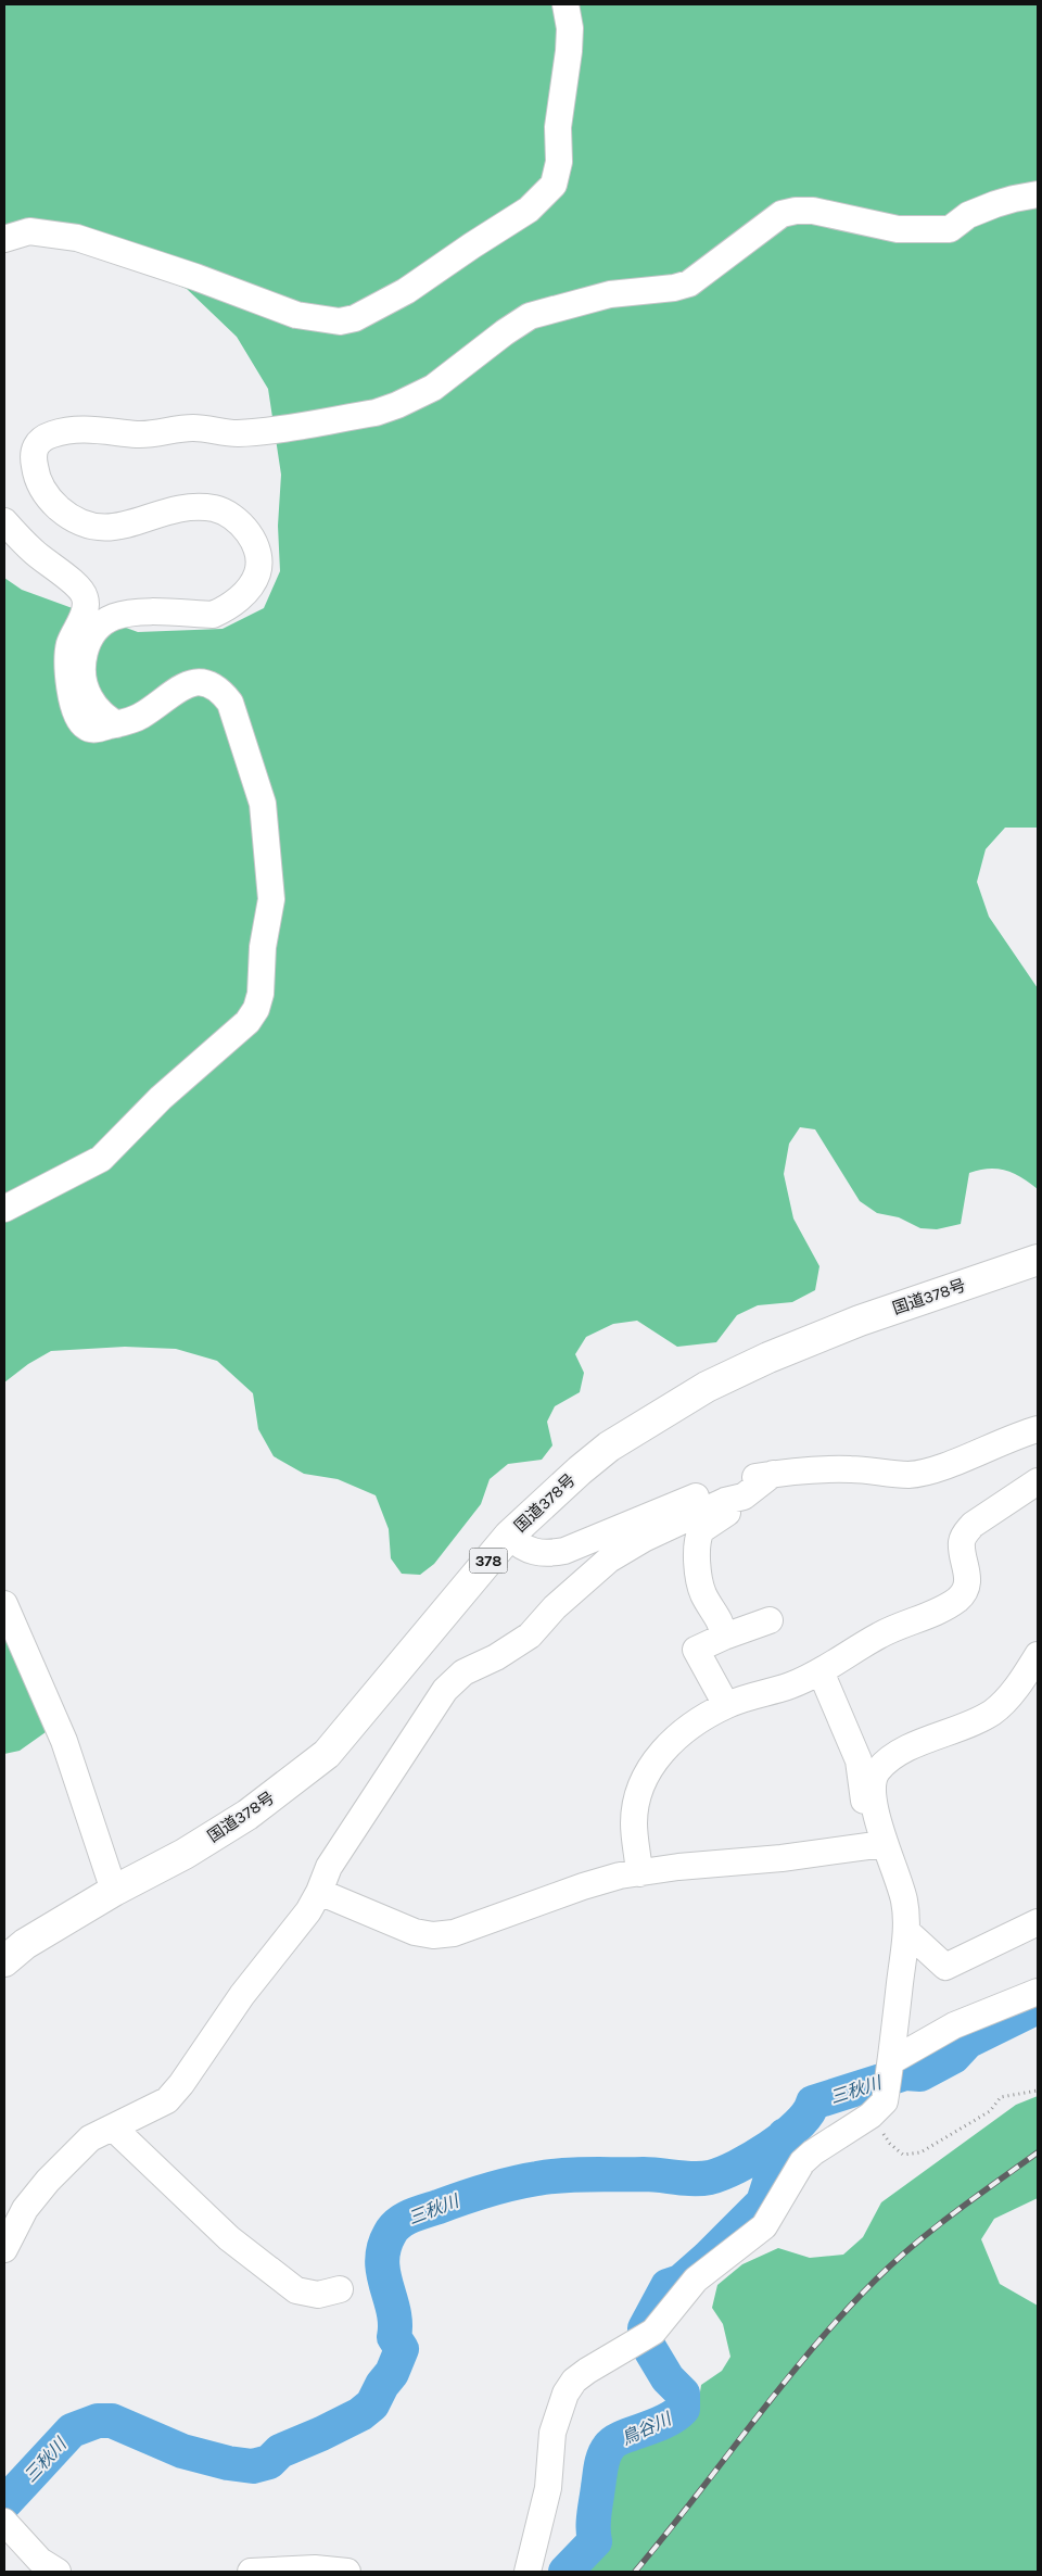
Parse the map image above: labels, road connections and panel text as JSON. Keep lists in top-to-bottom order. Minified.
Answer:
{"streets":{"highway":["国道378号","378"]},"water":["三秋川","鳥谷川"]}
